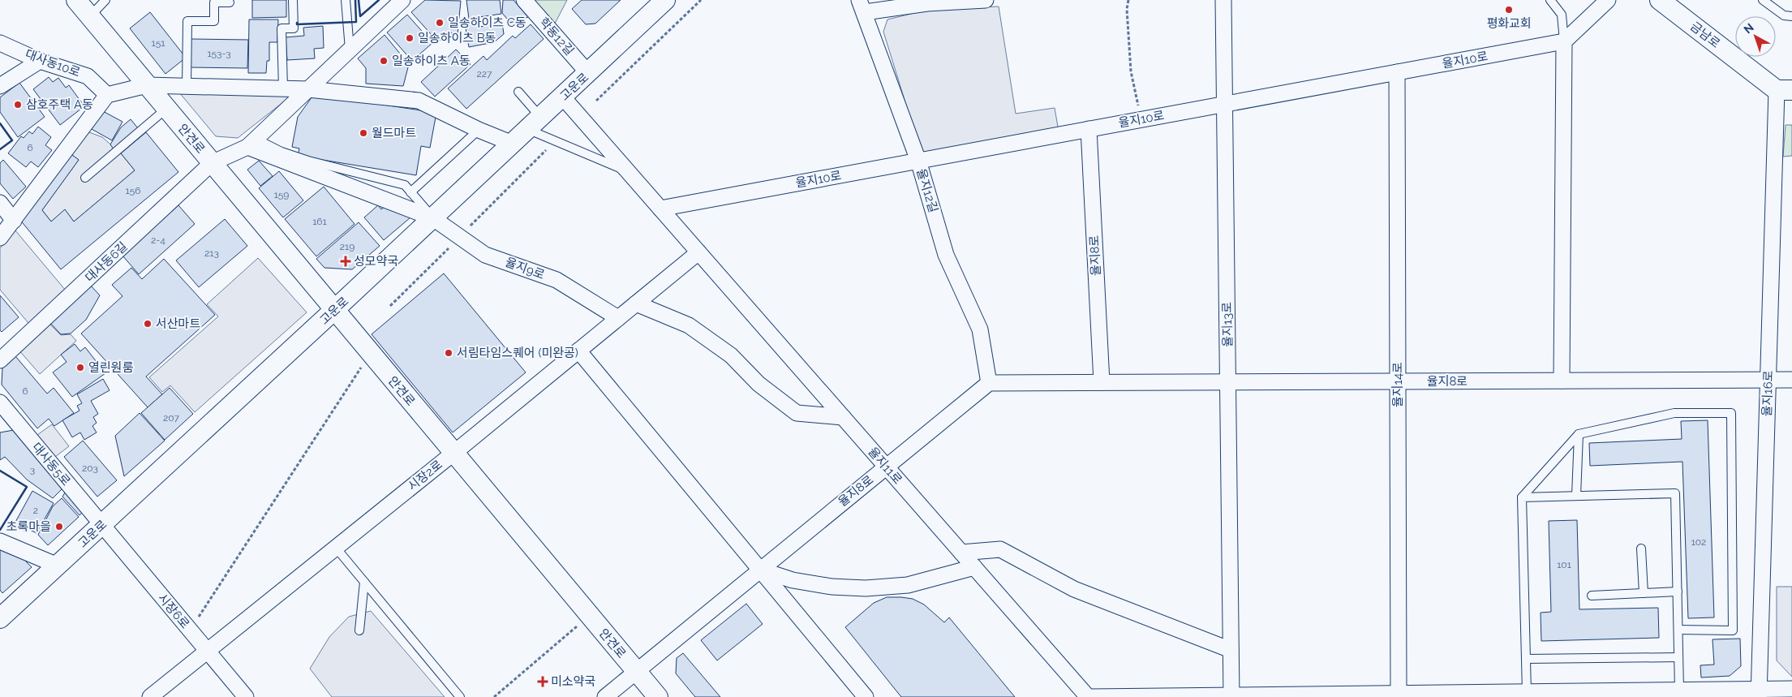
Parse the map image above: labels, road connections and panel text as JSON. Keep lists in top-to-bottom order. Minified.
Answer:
{"streets":{"street":["금남로","학동12길","율지10로","대사동10로","고운로","안견로","율지12길","율지8로","대사동6길","율지9로","율지13로","율지14로","율지16로","대사동5로","율지11로","시장2로","시장6로"]},"crossings":[["금남로","율지16로"],["학동12길","고운로"],["율지10로","율지12길"],["율지10로","율지8로"],["율지10로","율지13로"],["율지10로","율지14로"],["율지10로","율지11로"],["고운로","안견로"],["고운로","율지9로"],["고운로","대사동5로"],["고운로","율지11로"],["고운로","시장6로"],["안견로","율지8로"],["안견로","대사동6길"],["안견로","시장2로"],["율지12길","율지8로"],["율지8로","율지13로"],["율지8로","율지14로"],["율지8로","율지16로"],["율지8로","율지11로"],["대사동6길","율지9로"],["율지9로","시장2로"],["대사동5로","시장6로"],["율지11로","시장2로"],["시장2로","시장6로"]],"places":{"other":["평화교회","일송하이츠 C동","일송하이츠 B동","일송하이츠 A동","삼호주택 A동","월드마트","서산마트","서림타임스퀘어 (미완공)","열린원룸","초록마을"],"health":["성모약국","미소약국"]},"house_numbers":["151","153-3","227","6","156","159","161","2-4","219","213","6","207","203","3","2","102","101"],"north":"top left"}
